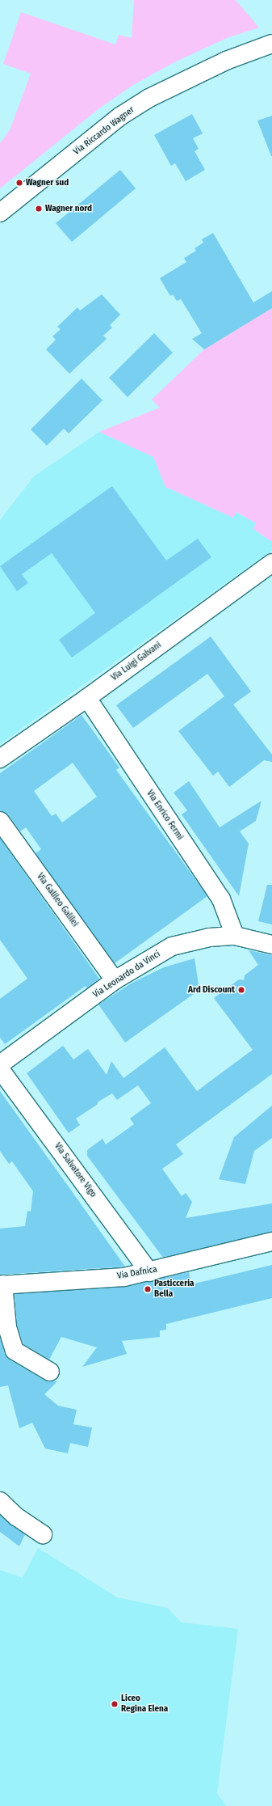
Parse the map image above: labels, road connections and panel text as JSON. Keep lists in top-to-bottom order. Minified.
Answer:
{"streets":{"street":["Via Riccardo Wagner","Via Luigi Galvani","Via Enrico Fermi","Via Galileo Galilei","Via Leonardo da Vinci","Via Salvatore Vigo","Via Dafnica"]},"crossings":[["Via Luigi Galvani","Via Enrico Fermi"],["Via Enrico Fermi","Via Leonardo da Vinci"],["Via Galileo Galilei","Via Leonardo da Vinci"],["Via Salvatore Vigo","Via Dafnica"]],"places":["Wagner sud","Wagner nord","Ard Discount","Pasticceria Bella","Liceo Regina Elena"]}
